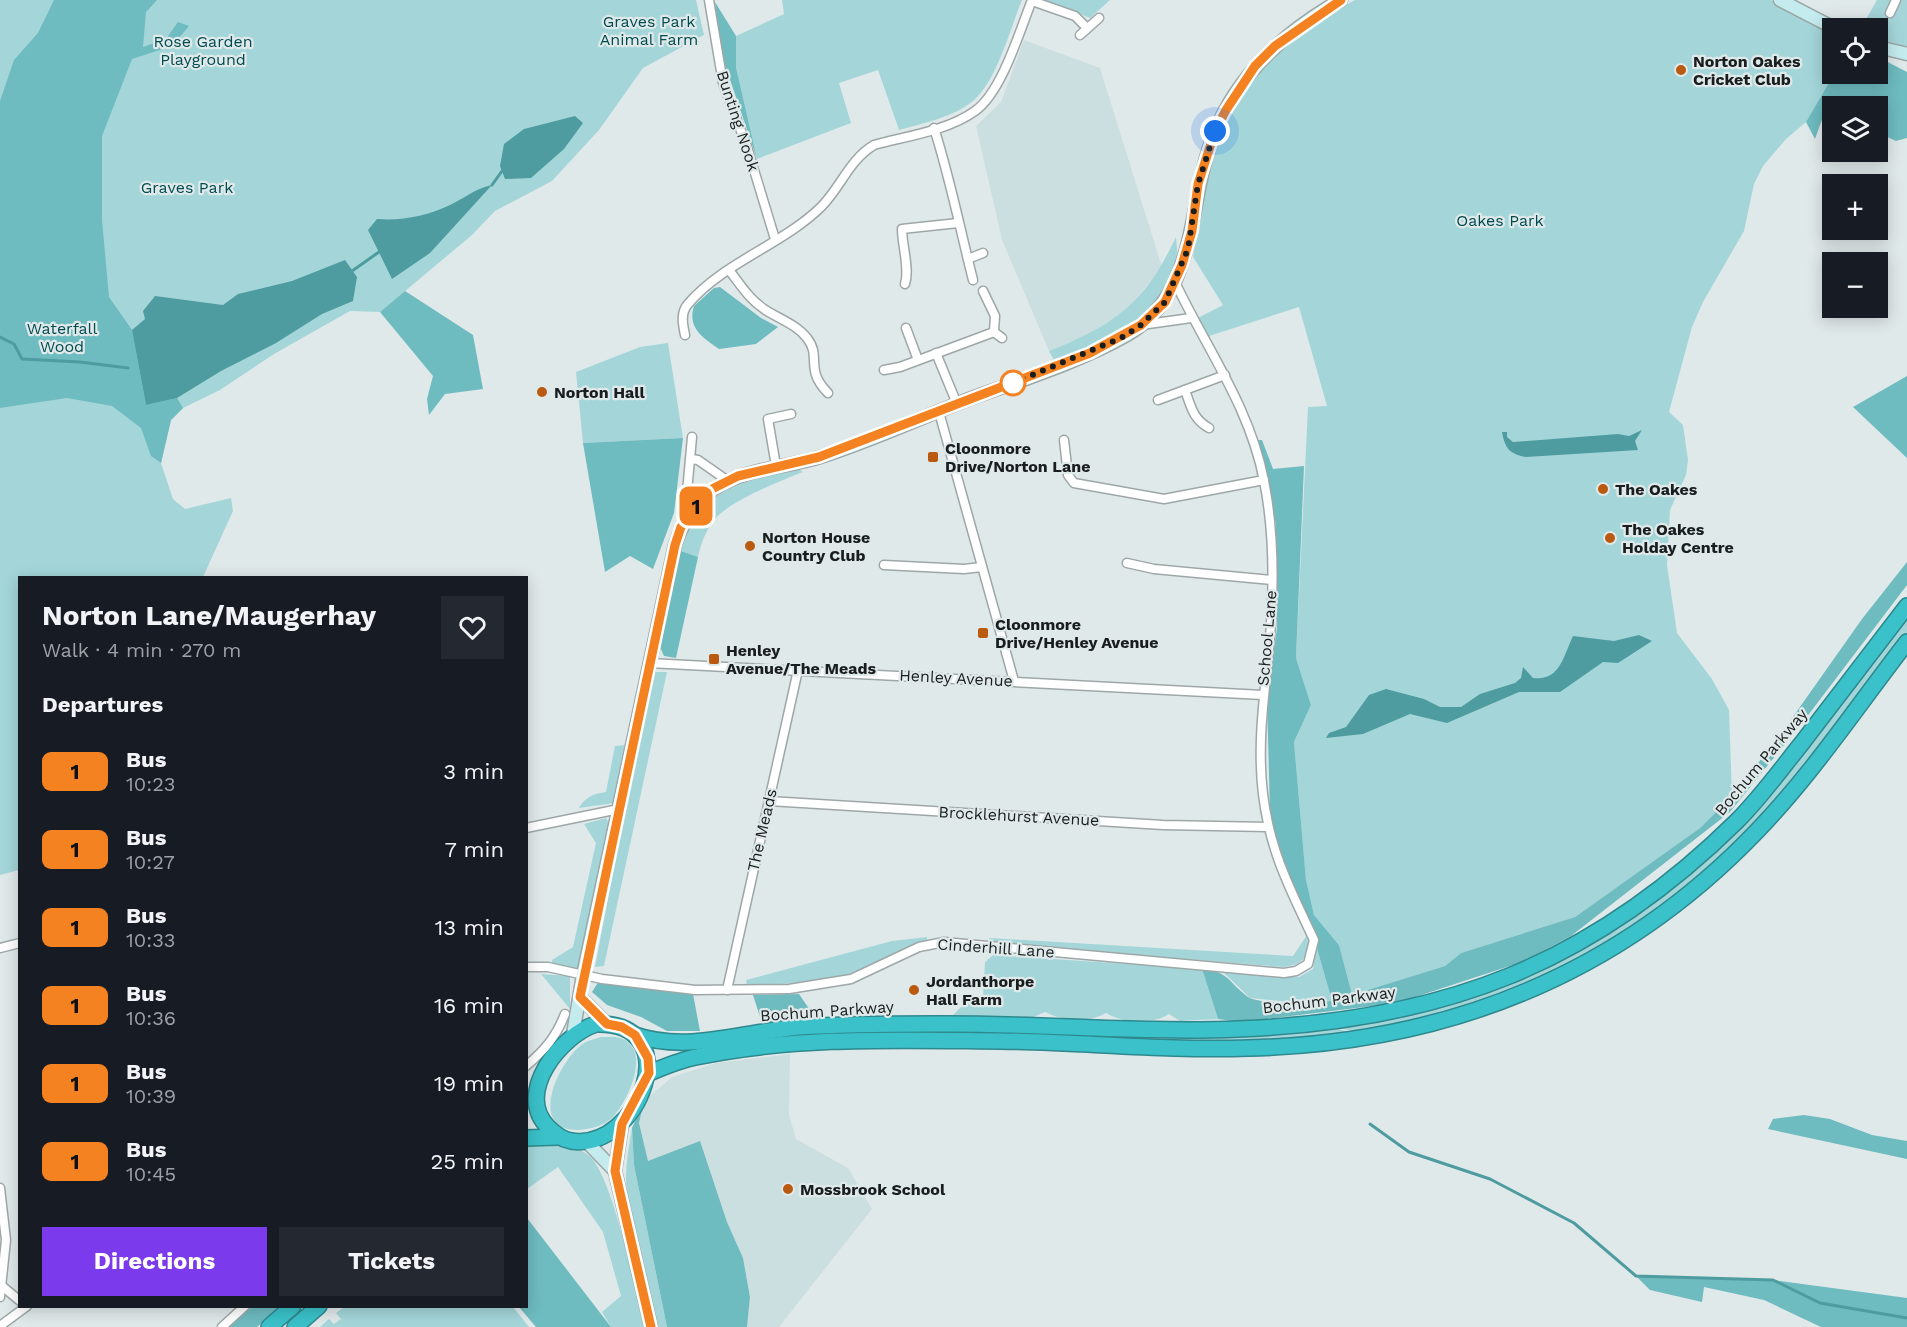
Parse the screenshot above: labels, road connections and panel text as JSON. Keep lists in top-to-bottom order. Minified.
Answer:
{"streets":{"highway":["Bochum Parkway"],"street":["Bunting Nook","School Lane","Henley Avenue","Brocklehurst Avenue","The Meads","Cinderhill Lane"]},"crossings":[["School Lane","Henley Avenue"],["School Lane","Brocklehurst Avenue"],["School Lane","Cinderhill Lane"],["Henley Avenue","The Meads"],["Brocklehurst Avenue","The Meads"],["The Meads","Cinderhill Lane"]],"parks":["Graves Park Animal Farm","Rose Garden Playground","Graves Park","Oakes Park","Waterfall Wood"],"places":{"other":["Norton Oakes Cricket Club","Norton Hall","The Oakes","The Oakes Holday Centre","Norton House Country Club","Jordanthorpe Hall Farm","Mossbrook School"],"transit":["Cloonmore Drive/Norton Lane","Cloonmore Drive/Henley Avenue","Henley Avenue/The Meads"]},"lines":["bus line 1"],"page":{"on_map":"1","map_buttons":["+","−"],"heading":[["Norton Lane/Maugerhay","Walk · 4 min · 270 m"],"Departures"],"list":[{"mark":"1","name":"Bus","note":"10:23","value":"3 min"},{"mark":"1","name":"Bus","note":"10:27","value":"7 min"},{"mark":"1","name":"Bus","note":"10:33","value":"13 min"},{"mark":"1","name":"Bus","note":"10:36","value":"16 min"},{"mark":"1","name":"Bus","note":"10:39","value":"19 min"},{"mark":"1","name":"Bus","note":"10:45","value":"25 min"}],"buttons":["Directions","Tickets"]}}
